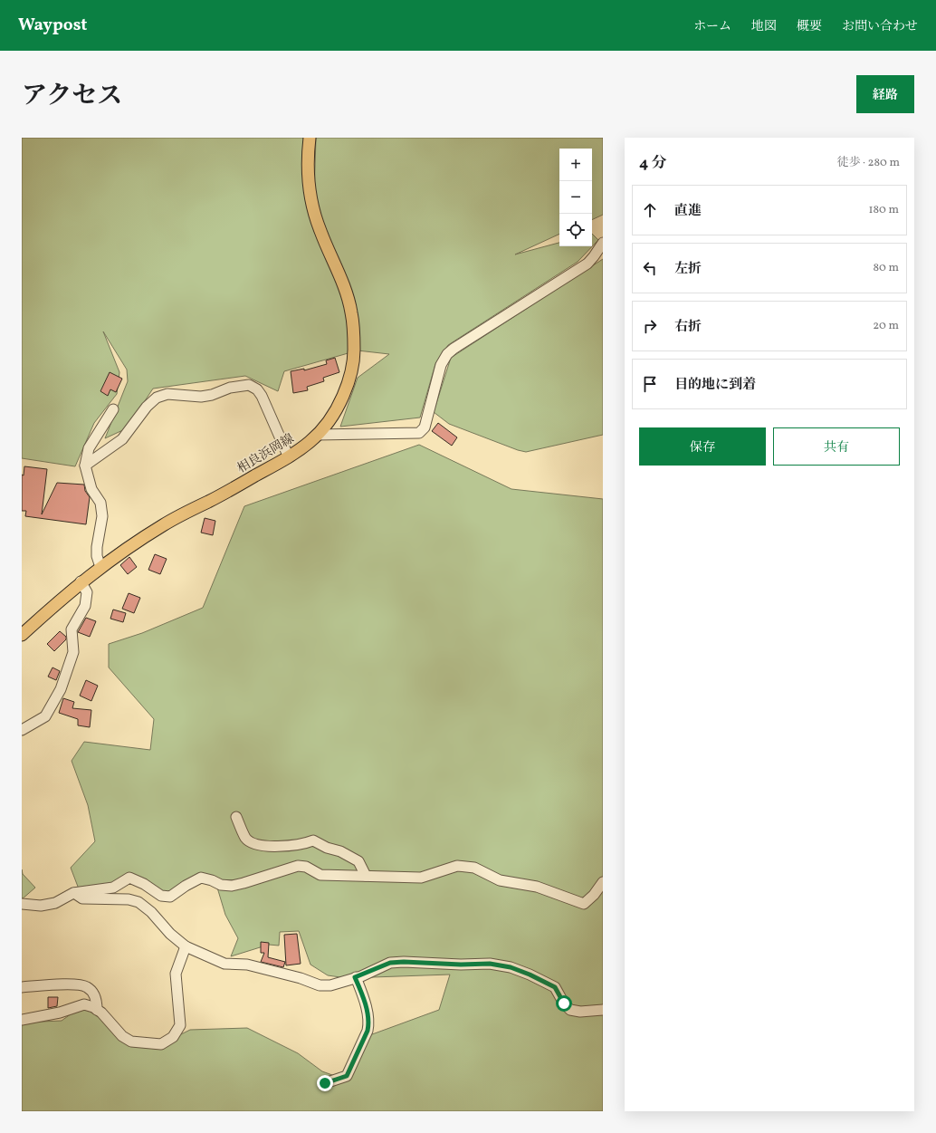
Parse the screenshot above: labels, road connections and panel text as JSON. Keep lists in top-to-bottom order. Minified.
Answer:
{"streets":{"main road":["相良浜岡線"]},"page":{"header":"Waypost","nav":["ホーム","地図","概要","お問い合わせ"],"title":"アクセス","buttons":["経路",["保存","共有"]],"heading":["4 分","徒歩 · 280 m"],"map_buttons":["+","−"],"list":[["直進","180 m"],["左折","80 m"],["右折","20 m"],"目的地に到着"]}}
